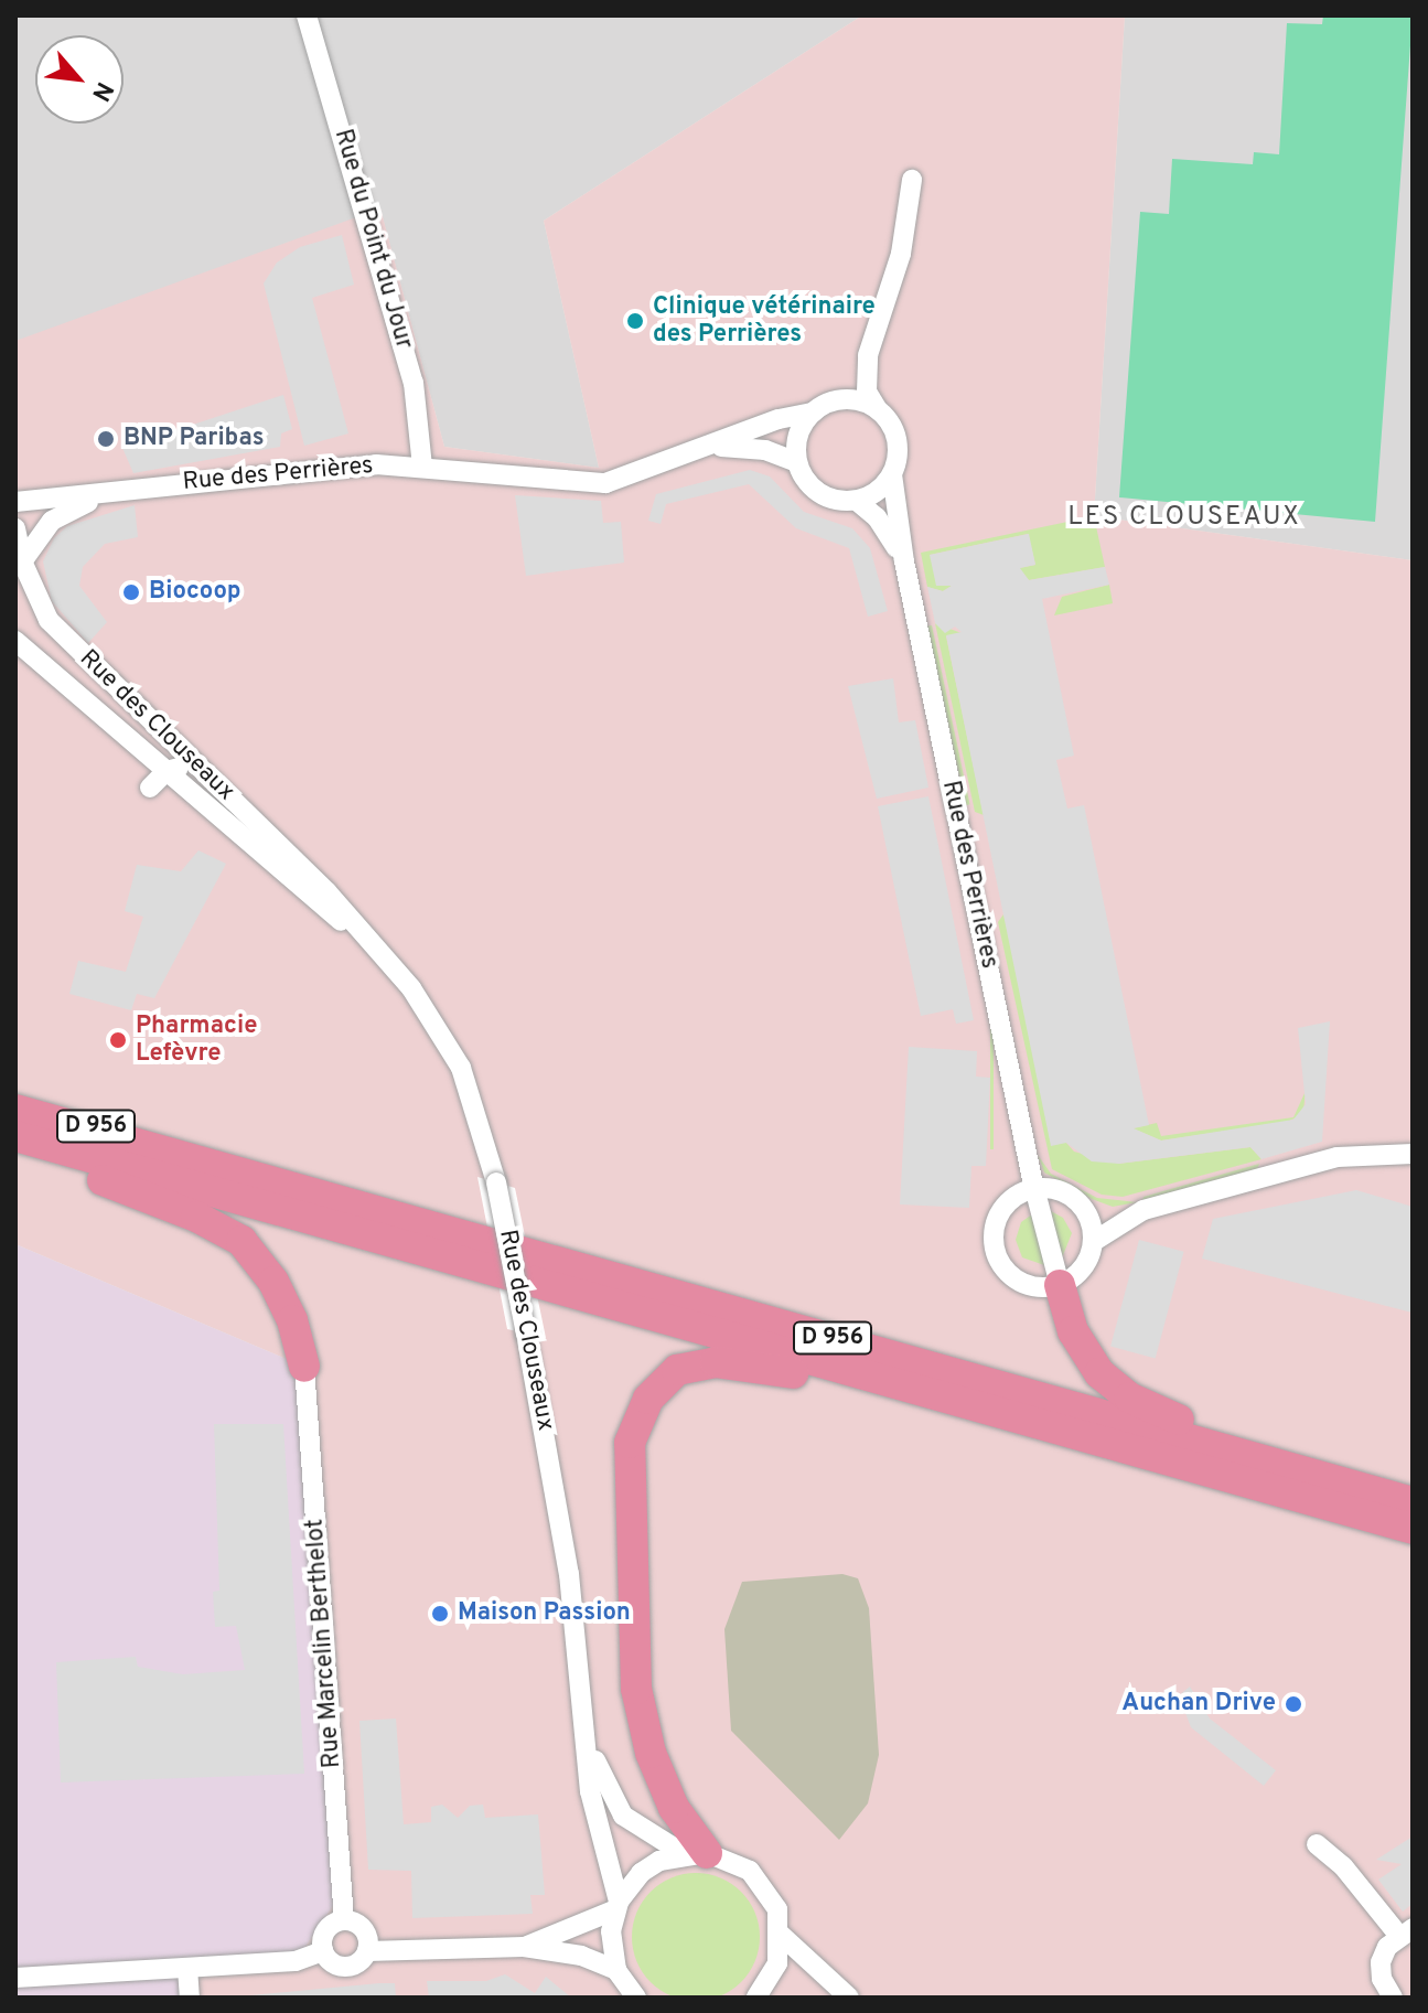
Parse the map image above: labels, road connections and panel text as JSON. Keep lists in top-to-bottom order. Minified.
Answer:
{"streets":{"highway":["D 956"],"street":["Rue du Point du Jour","Rue des Perrières","Rue des Clouseaux","Rue Marcelin Berthelot"]},"crossings":[["Rue du Point du Jour","Rue des Perrières"],["Rue des Perrières","Rue des Clouseaux"],["Rue des Clouseaux","D 956"],["D 956","Rue Marcelin Berthelot"]],"districts":["LES CLOUSEAUX"],"places":["Clinique vétérinaire des Perrières","BNP Paribas","Biocoop","Pharmacie Lefèvre","Maison Passion","Auchan Drive"],"north":"bottom right"}
